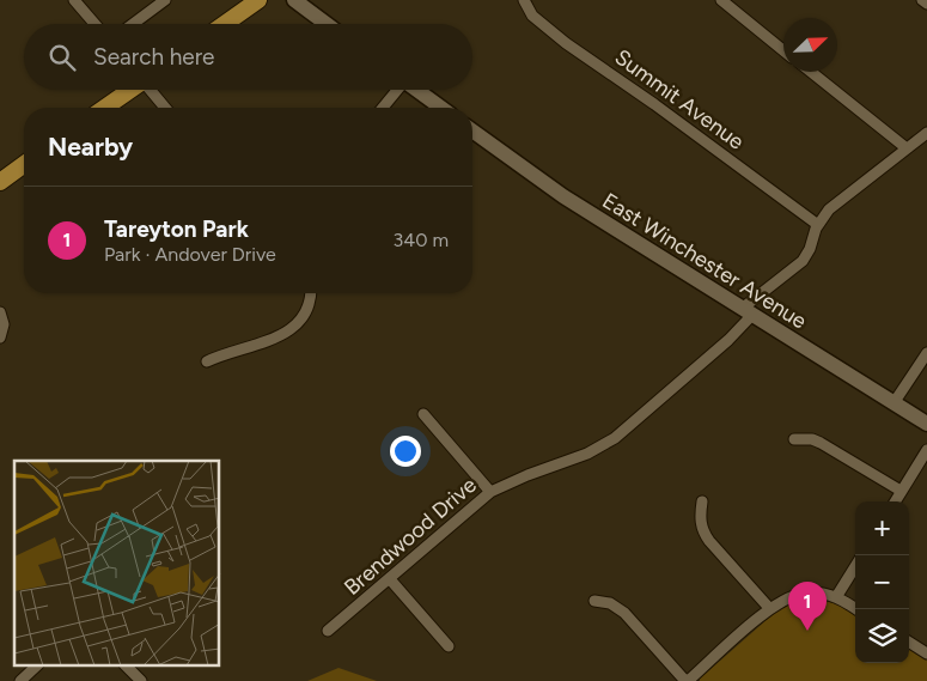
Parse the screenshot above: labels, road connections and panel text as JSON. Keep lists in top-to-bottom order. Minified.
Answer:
{"streets":{"main road":["East Winchester Avenue"],"street":["Summit Avenue","Brendwood Drive"]},"crossings":[["Summit Avenue","Brendwood Drive"],["East Winchester Avenue","Brendwood Drive"]],"north":"top right","page":{"search":"Search here","heading":"Nearby","list":[{"mark":"1","name":"Tareyton Park","note":"Park · Andover Drive","value":"340 m"}],"map_buttons":["+","−"],"pins":"1"}}
